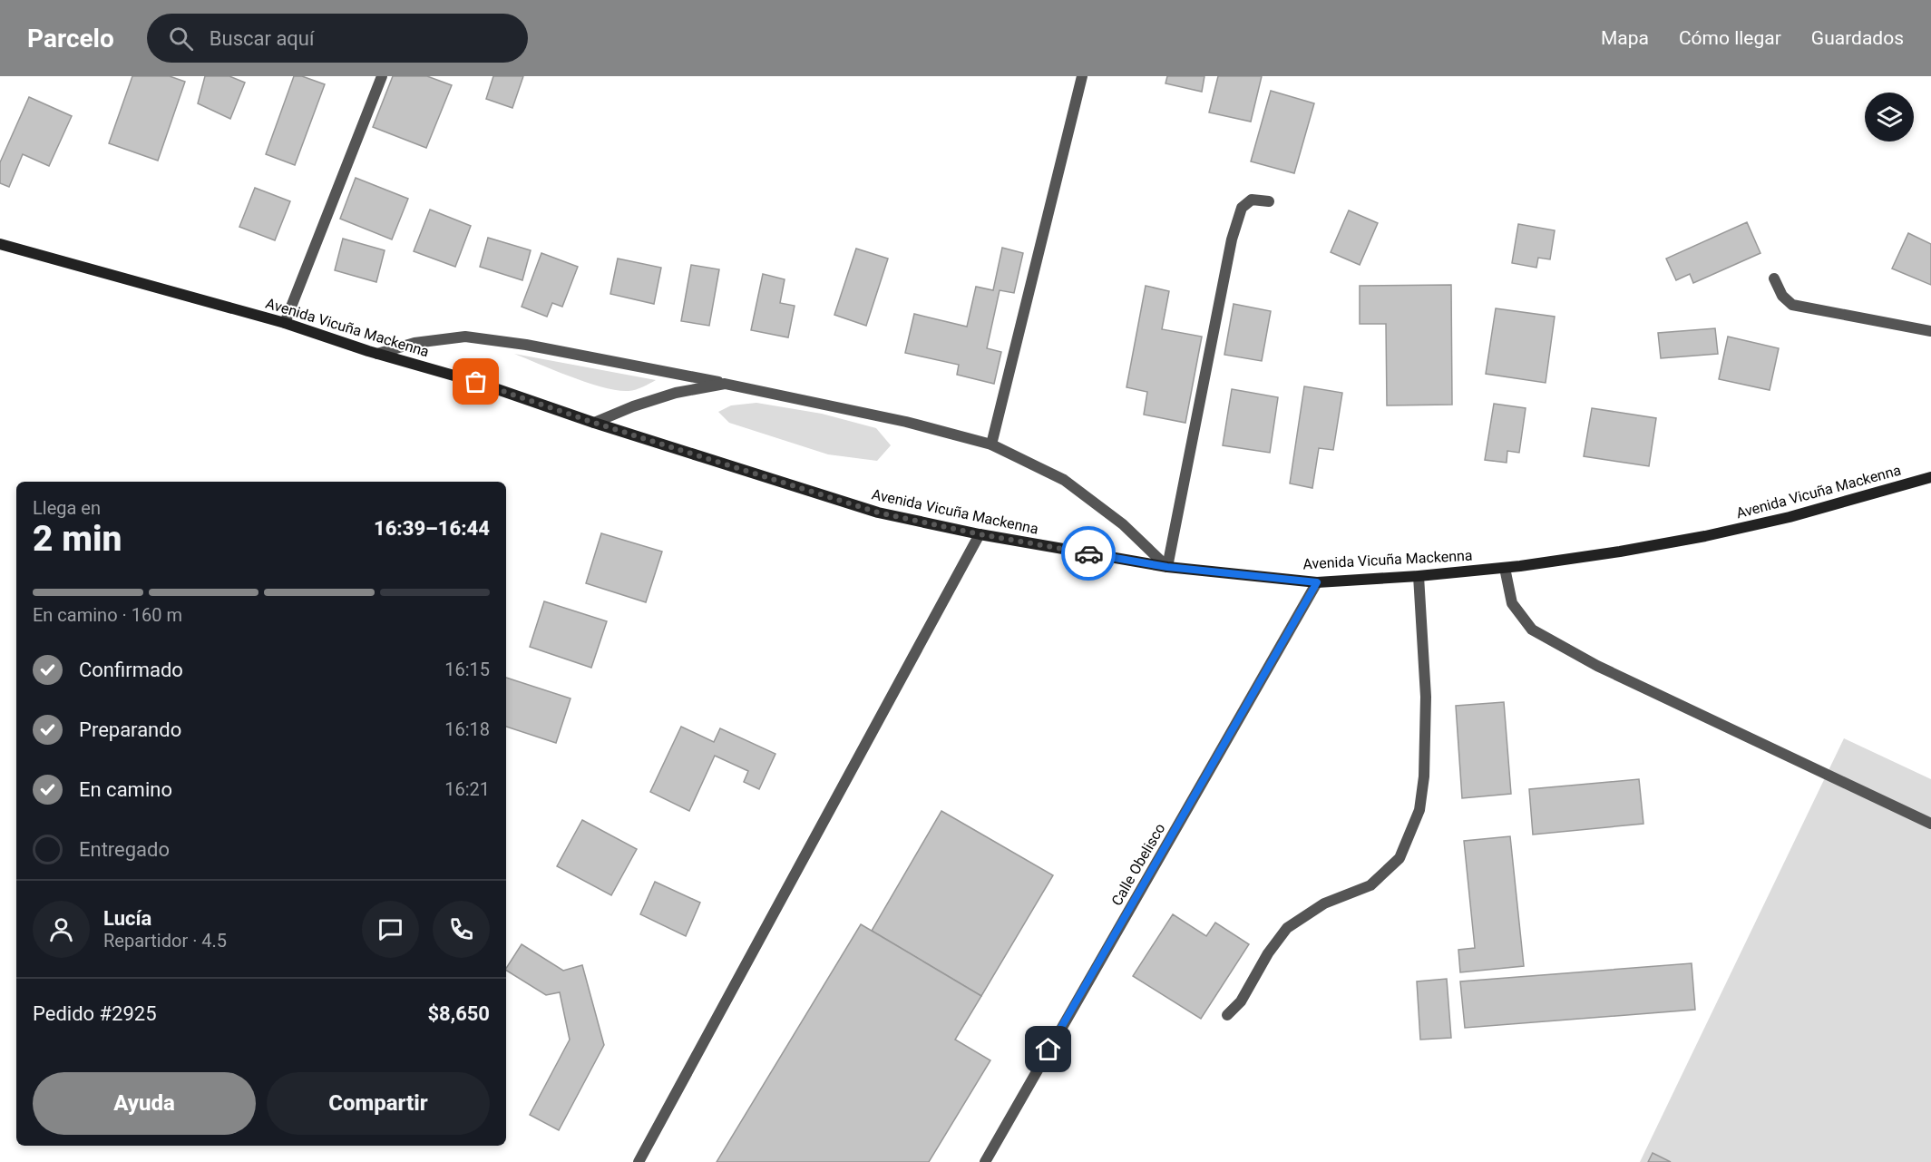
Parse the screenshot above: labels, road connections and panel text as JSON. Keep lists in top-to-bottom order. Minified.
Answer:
{"streets":{"main road":["Avenida Vicuña Mackenna"],"street":["Calle Obelisco"]},"crossings":[["Avenida Vicuña Mackenna","Calle Obelisco"]],"page":{"header":"Parcelo","search":"Buscar aquí","nav":["Mapa","Cómo llegar","Guardados"],"heading":["2 min","Llega en","16:39–16:44"],"panel":["Lucía","Repartidor · 4.5","Pedido #2925","$8,650"],"bar":"En camino · 160 m","list":[["Confirmado","16:15"],["Preparando","16:18"],["En camino","16:21"],"Entregado"],"buttons":["Ayuda","Compartir"]}}
